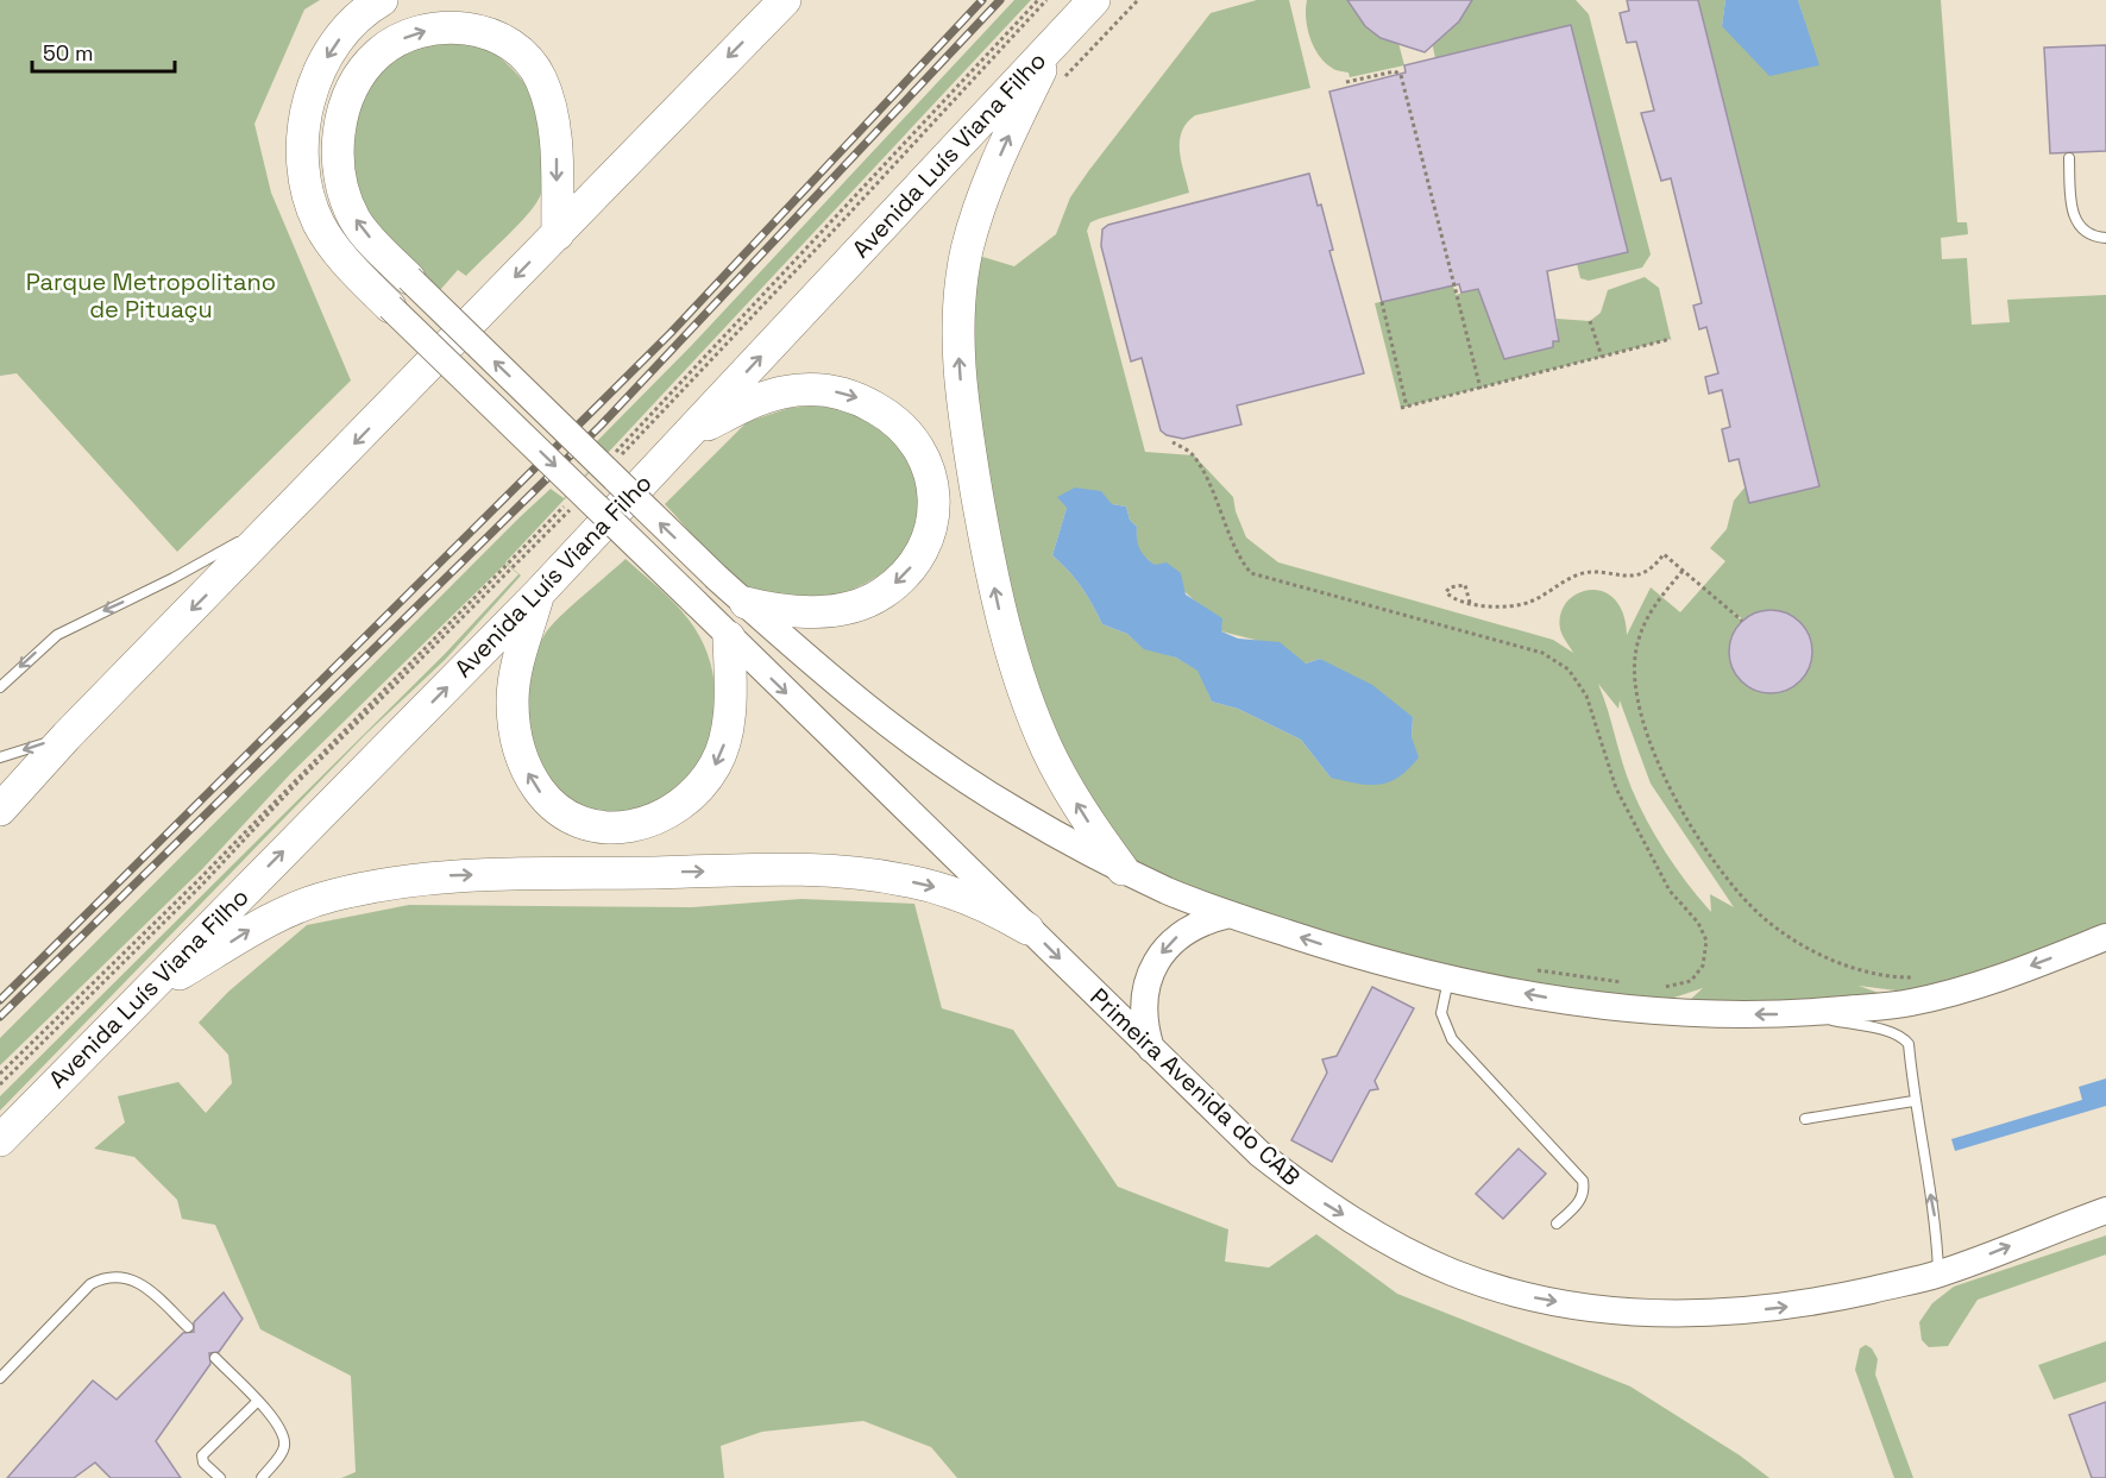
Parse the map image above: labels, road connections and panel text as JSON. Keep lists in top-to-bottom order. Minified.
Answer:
{"streets":{"highway":["Avenida Luís Viana Filho"],"main road":["Primeira Avenida do CAB"]},"parks":["Parque Metropolitano de Pituaçu"],"scale_bar":"50 m"}
